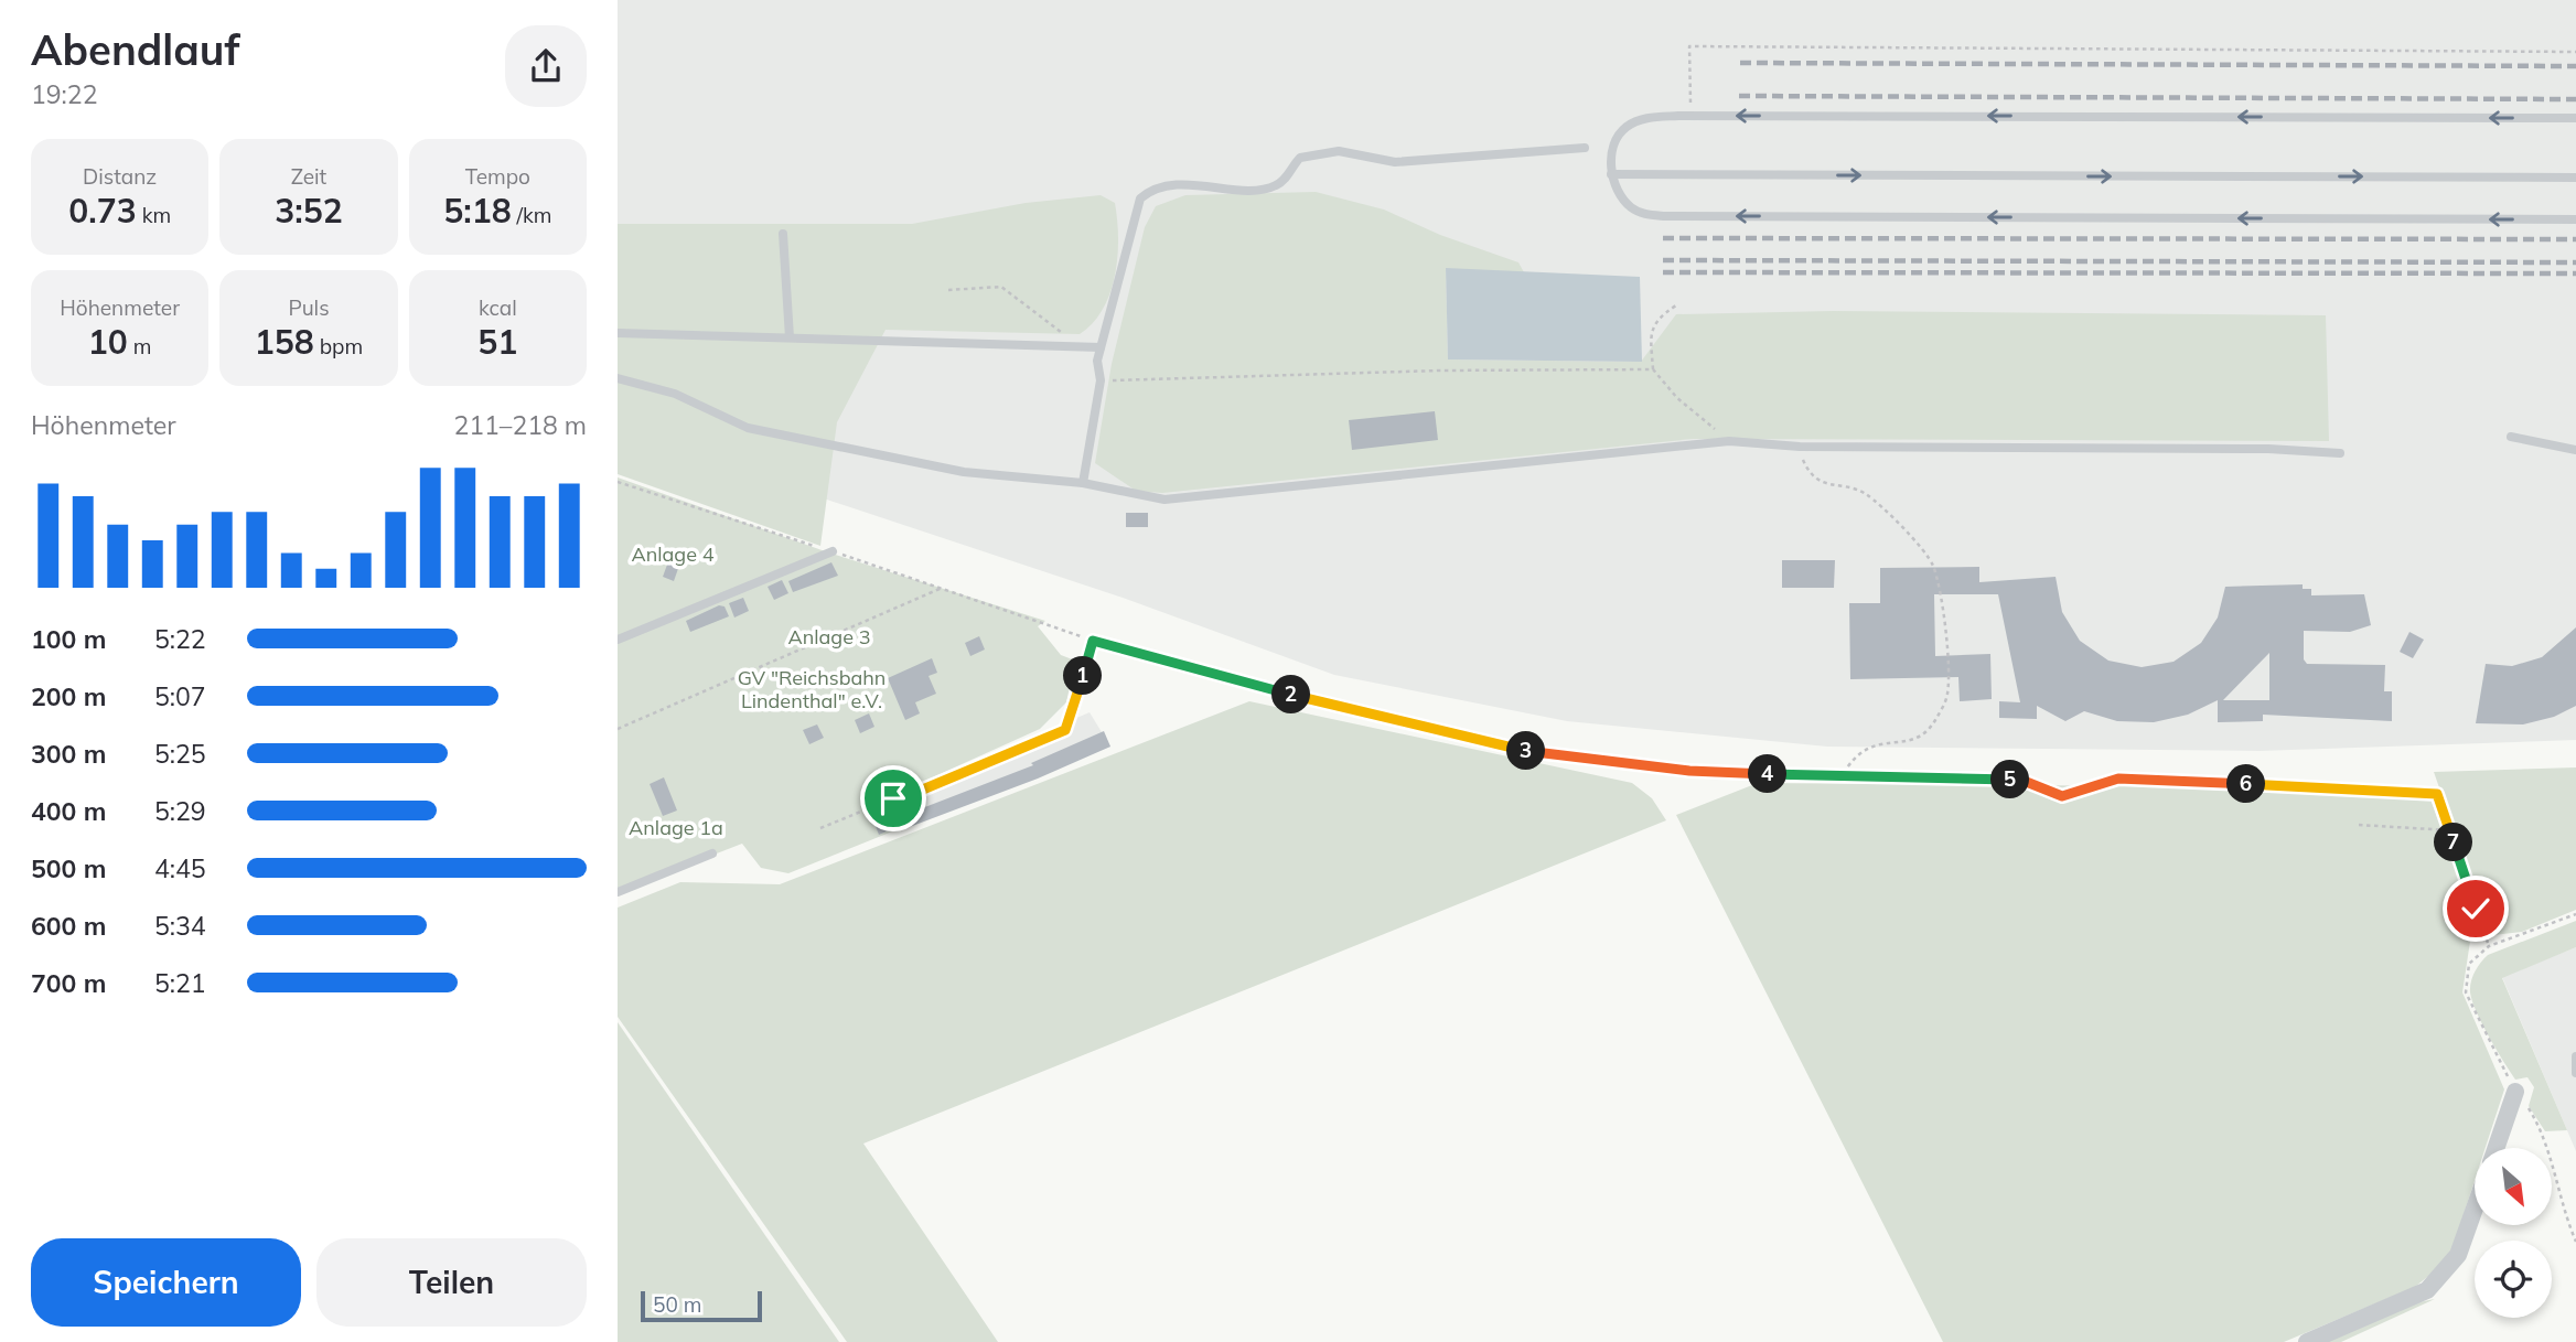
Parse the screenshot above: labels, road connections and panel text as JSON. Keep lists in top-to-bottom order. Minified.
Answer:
{"parks":["Anlage 4","Anlage 3","GV \"Reichsbahn Lindenthal\" e.V.","Anlage 1a"],"scale_bar":"50 m","north":"bottom right","page":{"heading":["Abendlauf","19:22"],"stats":[["Distanz","0.73 km"],["Zeit","3:52"],["Tempo","5:18 /km"],["Höhenmeter","10 m"],["Puls","158 bpm"],["kcal","51"]],"chart":["Höhenmeter","211–218 m"],"list":[{"name":"100 m","note":"5:22"},{"name":"200 m","note":"5:07"},{"name":"300 m","note":"5:25"},{"name":"400 m","note":"5:29"},{"name":"500 m","note":"4:45"},{"name":"600 m","note":"5:34"},{"name":"700 m","note":"5:21"}],"pins":["1","2","3","4","5","6","7"],"buttons":["Speichern","Teilen"],"scale":"50 m"}}
